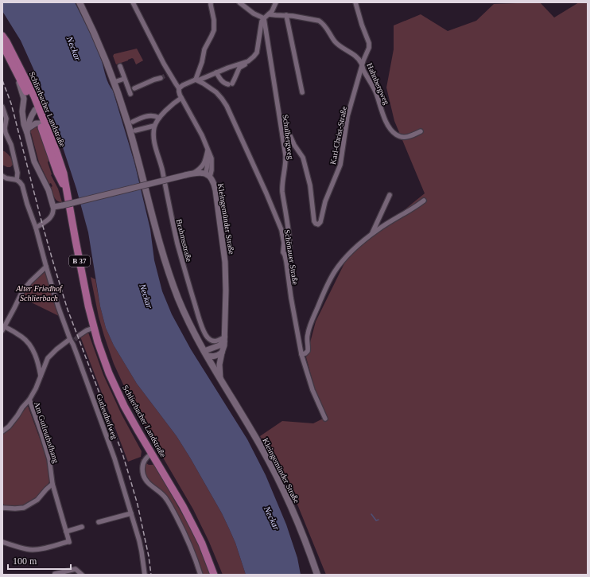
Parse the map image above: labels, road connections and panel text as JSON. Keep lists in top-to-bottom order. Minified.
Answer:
{"streets":{"main road":["Schlierbacher Landstraße","Kleingemünder Straße","B 37"],"street":["Hahnbergweg","Karl-Christ-Straße","Schulbergweg","Brahmsstraße","Schönauer Straße","Gutleuthofweg","Am Gutleuthofhang"]},"crossings":[["Hahnbergweg","Karl-Christ-Straße"],["Karl-Christ-Straße","Schulbergweg"],["Schulbergweg","Schönauer Straße"],["Kleingemünder Straße","Brahmsstraße"],["Gutleuthofweg","Am Gutleuthofhang"]],"water":["Neckar"],"parks":["Alter Friedhof Schlierbach"],"scale_bar":"100 m"}
